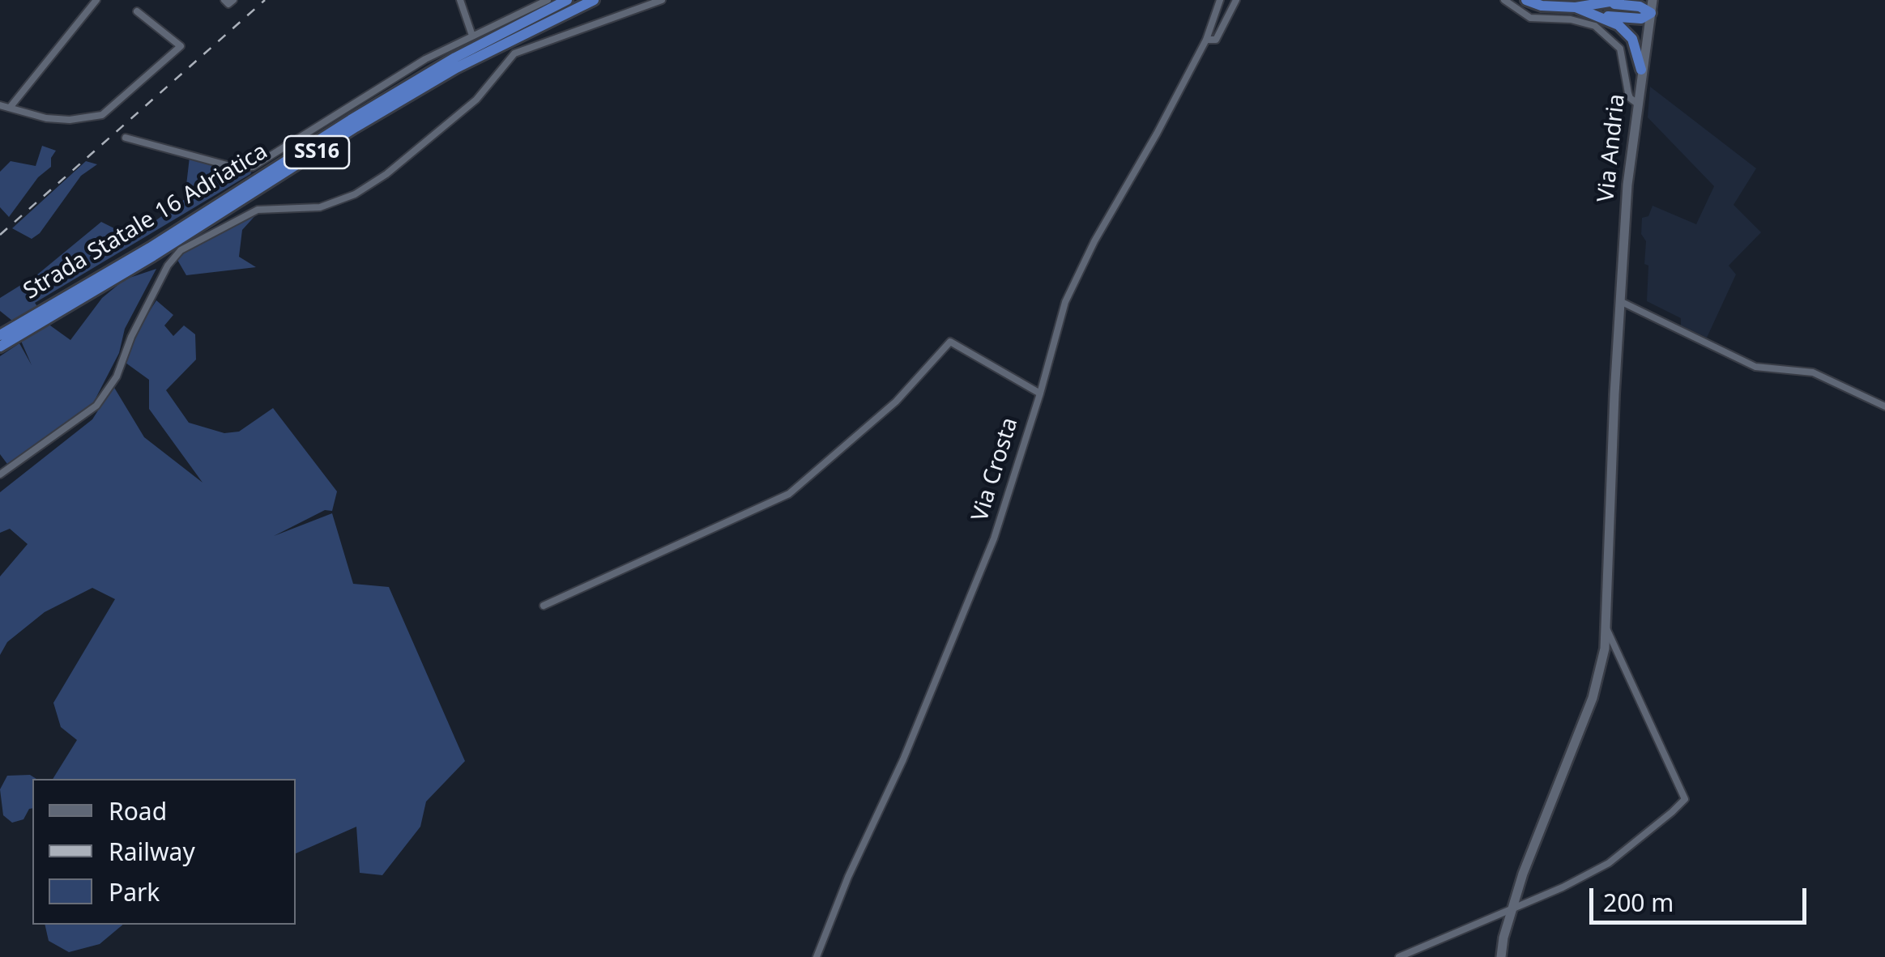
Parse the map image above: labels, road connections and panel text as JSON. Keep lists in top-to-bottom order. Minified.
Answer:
{"streets":{"highway":["SS16","Strada Statale 16 Adriatica"],"main road":["Via Andria"],"street":["Via Crosta"]},"legend":["Road","Railway","Park"],"scale_bar":"200 m"}
